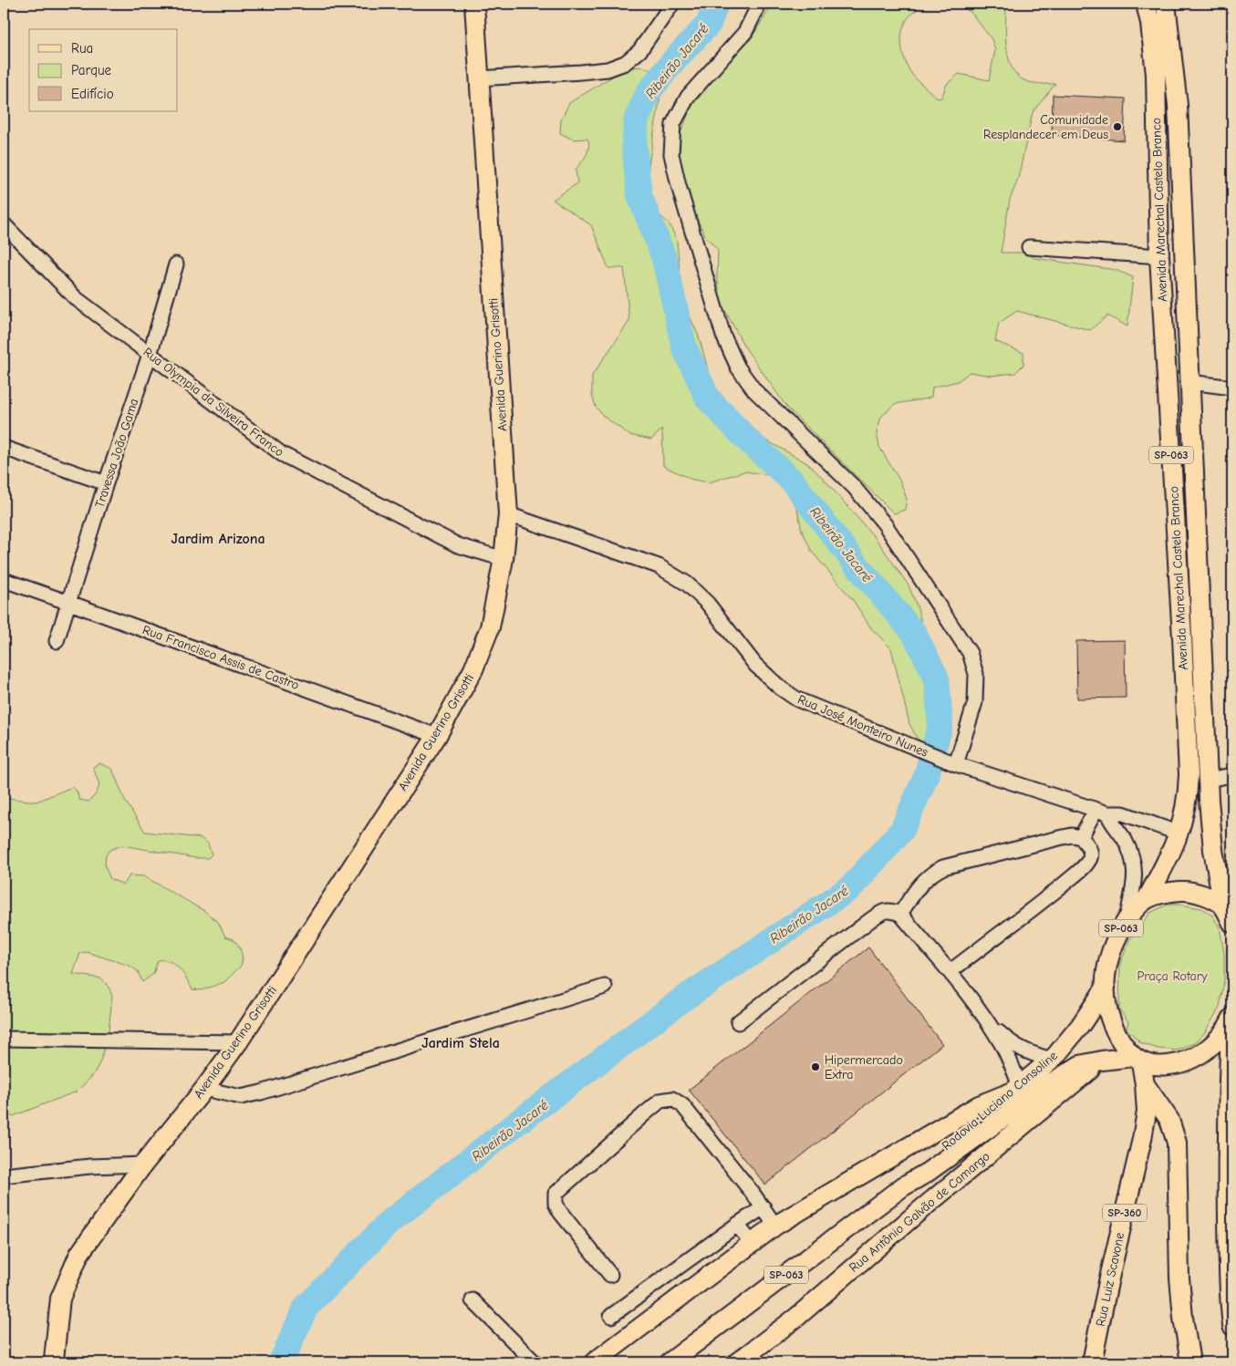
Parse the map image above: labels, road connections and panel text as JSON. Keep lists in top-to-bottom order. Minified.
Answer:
{"streets":{"main road":["Avenida Marechal Castelo Branco","Avenida Guerino Grisotti","SP-063","Rodovia Luciano Consoline","Rua Antônio Galvão de Camargo","SP-360","Rua Luiz Scavone"],"street":["Rua Olympia da Silveira Franco","Travessa João Gama","Rua Francisco Assis de Castro","Rua José Monteiro Nunes"]},"crossings":[["Avenida Marechal Castelo Branco","SP-063"],["Avenida Marechal Castelo Branco","Rua José Monteiro Nunes"],["Avenida Guerino Grisotti","Rua Olympia da Silveira Franco"],["Avenida Guerino Grisotti","Rua Francisco Assis de Castro"],["Avenida Guerino Grisotti","Rua José Monteiro Nunes"],["Rua Olympia da Silveira Franco","Travessa João Gama"],["Travessa João Gama","Rua Francisco Assis de Castro"],["SP-063","Rodovia Luciano Consoline"],["SP-063","Rua Luiz Scavone"],["Rodovia Luciano Consoline","Rua Antônio Galvão de Camargo"],["Rodovia Luciano Consoline","Rua Luiz Scavone"]],"districts":["Jardim Arizona","Jardim Stela"],"water":["Ribeirão Jacaré"],"parks":["Praça Rotary"],"places":["Comunidade Resplandecer em Deus","Hipermercado Extra"],"legend":["Rua","Parque","Edifício"]}
